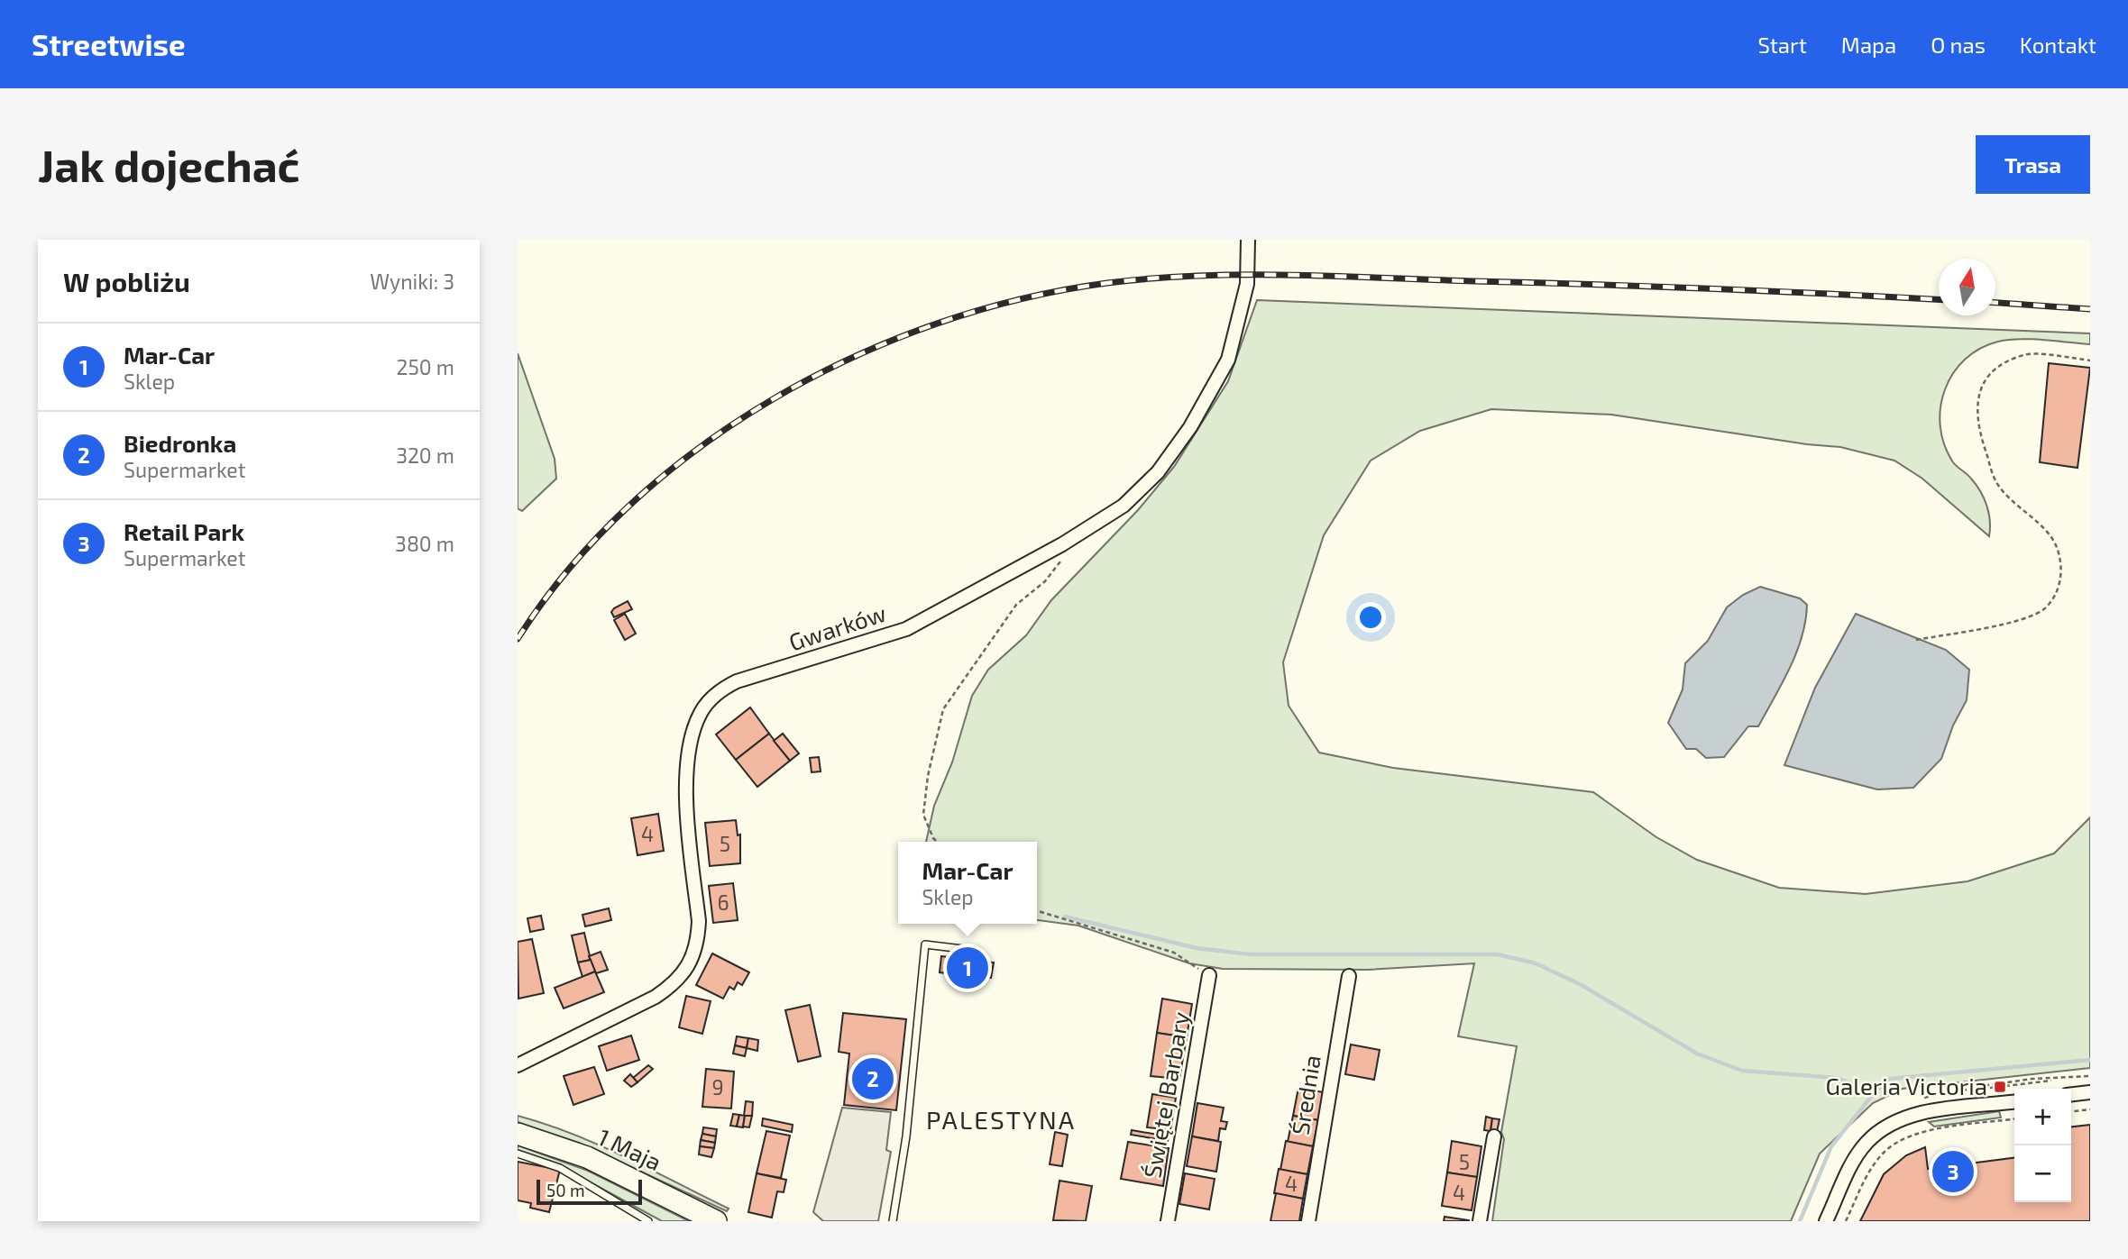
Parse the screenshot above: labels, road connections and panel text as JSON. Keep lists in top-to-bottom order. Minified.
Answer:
{"streets":{"main road":["1 Maja"],"street":["Gwarków","Świętej Barbary","Średnia"]},"districts":["PALESTYNA"],"places":{"transit":["Galeria Victoria"]},"house_numbers":["4","5","6","9","5","4","4"],"scale_bar":"50 m","north":"top","page":{"header":"Streetwise","nav":["Start","Mapa","O nas","Kontakt"],"buttons":"Trasa","title":"Jak dojechać","heading":["W pobliżu","Wyniki: 3"],"list":[{"mark":"1","name":"Mar-Car","note":"Sklep","value":"250 m"},{"mark":"2","name":"Biedronka","note":"Supermarket","value":"320 m"},{"mark":"3","name":"Retail Park","note":"Supermarket","value":"380 m"}],"popup":["Mar-Car","Sklep"],"pins":["1","2","3"],"map_buttons":["+","−"],"scale":"50 m"}}
